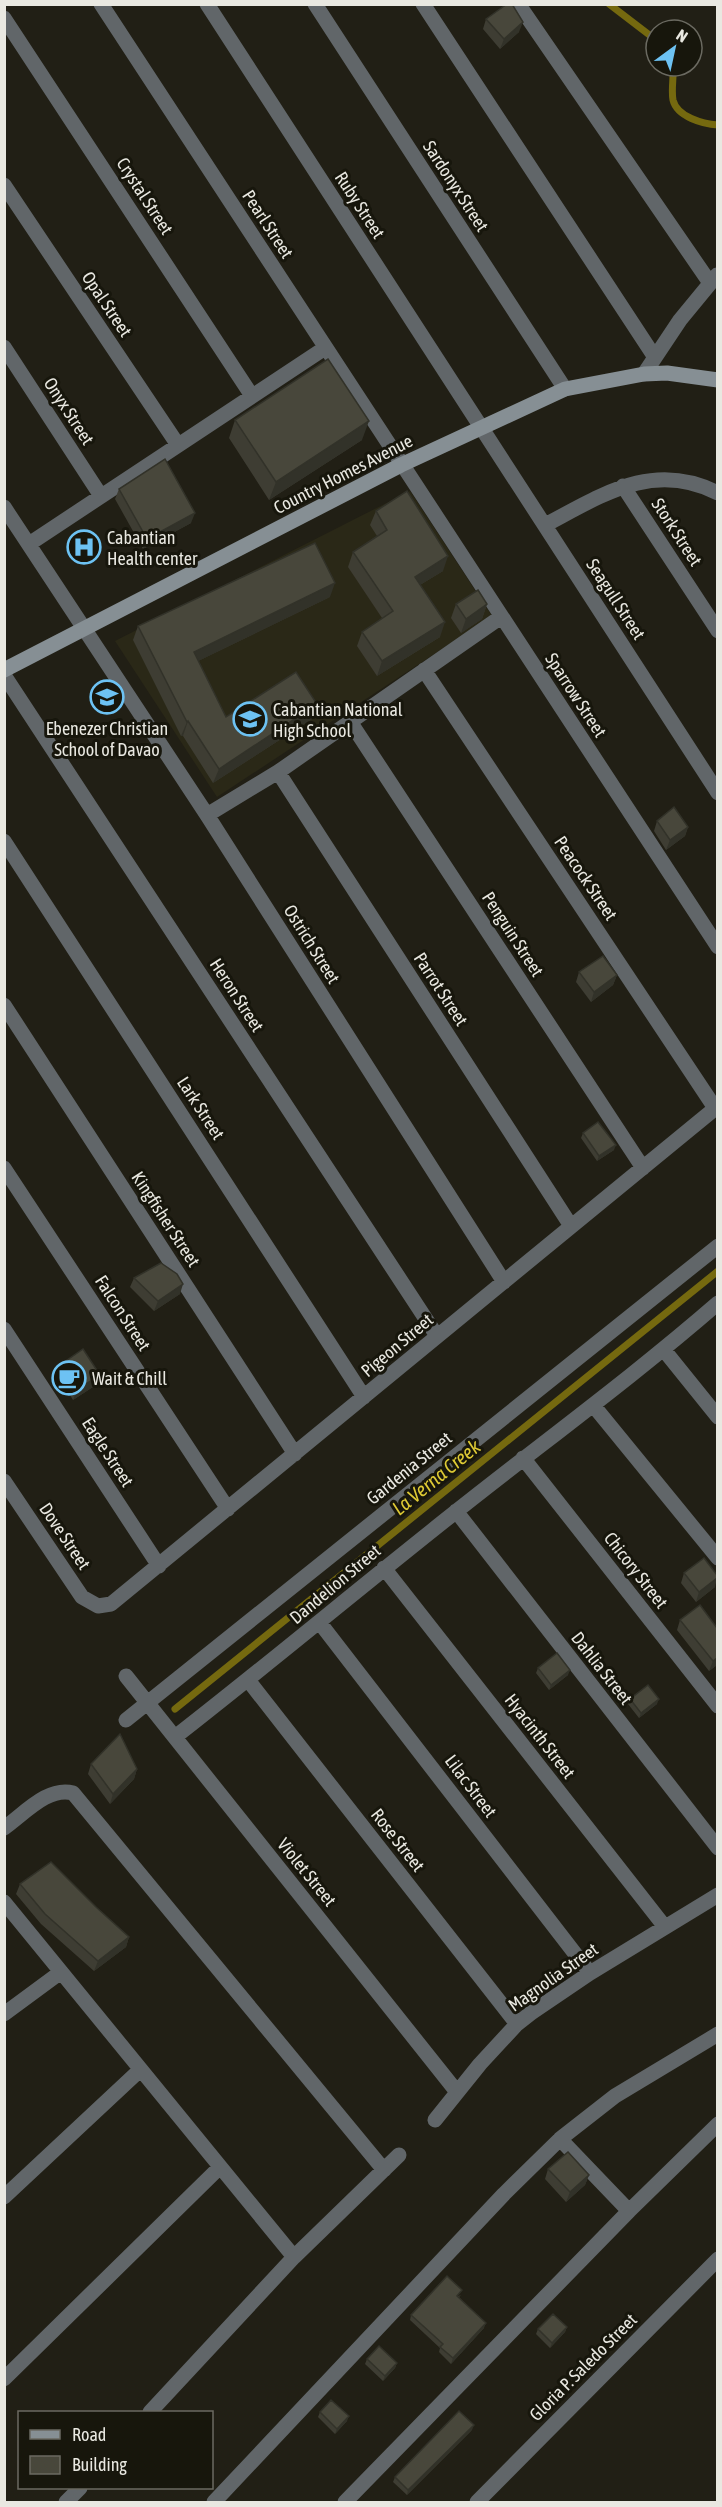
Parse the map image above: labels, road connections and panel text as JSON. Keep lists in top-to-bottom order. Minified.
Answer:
{"streets":{"main road":["Country Homes Avenue"],"street":["Sardonyx Street","Crystal Street","Ruby Street","Pearl Street","Opal Street","Onyx Street","Stork Street","Seagull Street","Sparrow Street","Peacock Street","Penguin Street","Ostrich Street","Parrot Street","Heron Street","Lark Street","Kingfisher Street","Falcon Street","Pigeon Street","Eagle Street","Gardenia Street","Dove Street","Chicory Street","Dandelion Street","Dahlia Street","Hyacinth Street","Lilac Street","Rose Street","Violet Street","Magnolia Street","Gloria P. Saledo Street"]},"crossings":[["Sardonyx Street","Country Homes Avenue"],["Ruby Street","Country Homes Avenue"],["Ruby Street","Seagull Street"],["Pearl Street","Country Homes Avenue"],["Pearl Street","Sparrow Street"],["Country Homes Avenue","Seagull Street"],["Country Homes Avenue","Sparrow Street"],["Country Homes Avenue","Ostrich Street"],["Country Homes Avenue","Heron Street"],["Peacock Street","Pigeon Street"],["Penguin Street","Pigeon Street"],["Ostrich Street","Pigeon Street"],["Parrot Street","Pigeon Street"],["Heron Street","Pigeon Street"],["Lark Street","Pigeon Street"],["Kingfisher Street","Pigeon Street"],["Falcon Street","Pigeon Street"],["Pigeon Street","Eagle Street"],["Pigeon Street","Dove Street"],["Gardenia Street","Violet Street"],["Chicory Street","Dandelion Street"],["Dandelion Street","Dahlia Street"],["Dandelion Street","Hyacinth Street"],["Dandelion Street","Lilac Street"],["Dandelion Street","Rose Street"],["Dandelion Street","Violet Street"],["Hyacinth Street","Magnolia Street"],["Lilac Street","Magnolia Street"],["Rose Street","Magnolia Street"],["Violet Street","Magnolia Street"]],"water":["La Verna Creek"],"places":{"hospital":["Cabantian Health center"],"school or university":["Ebenezer Christian School of Davao","Cabantian National High School"],"cafe":["Wait & Chill"]},"legend":["Road","Building"],"north":"top right"}
